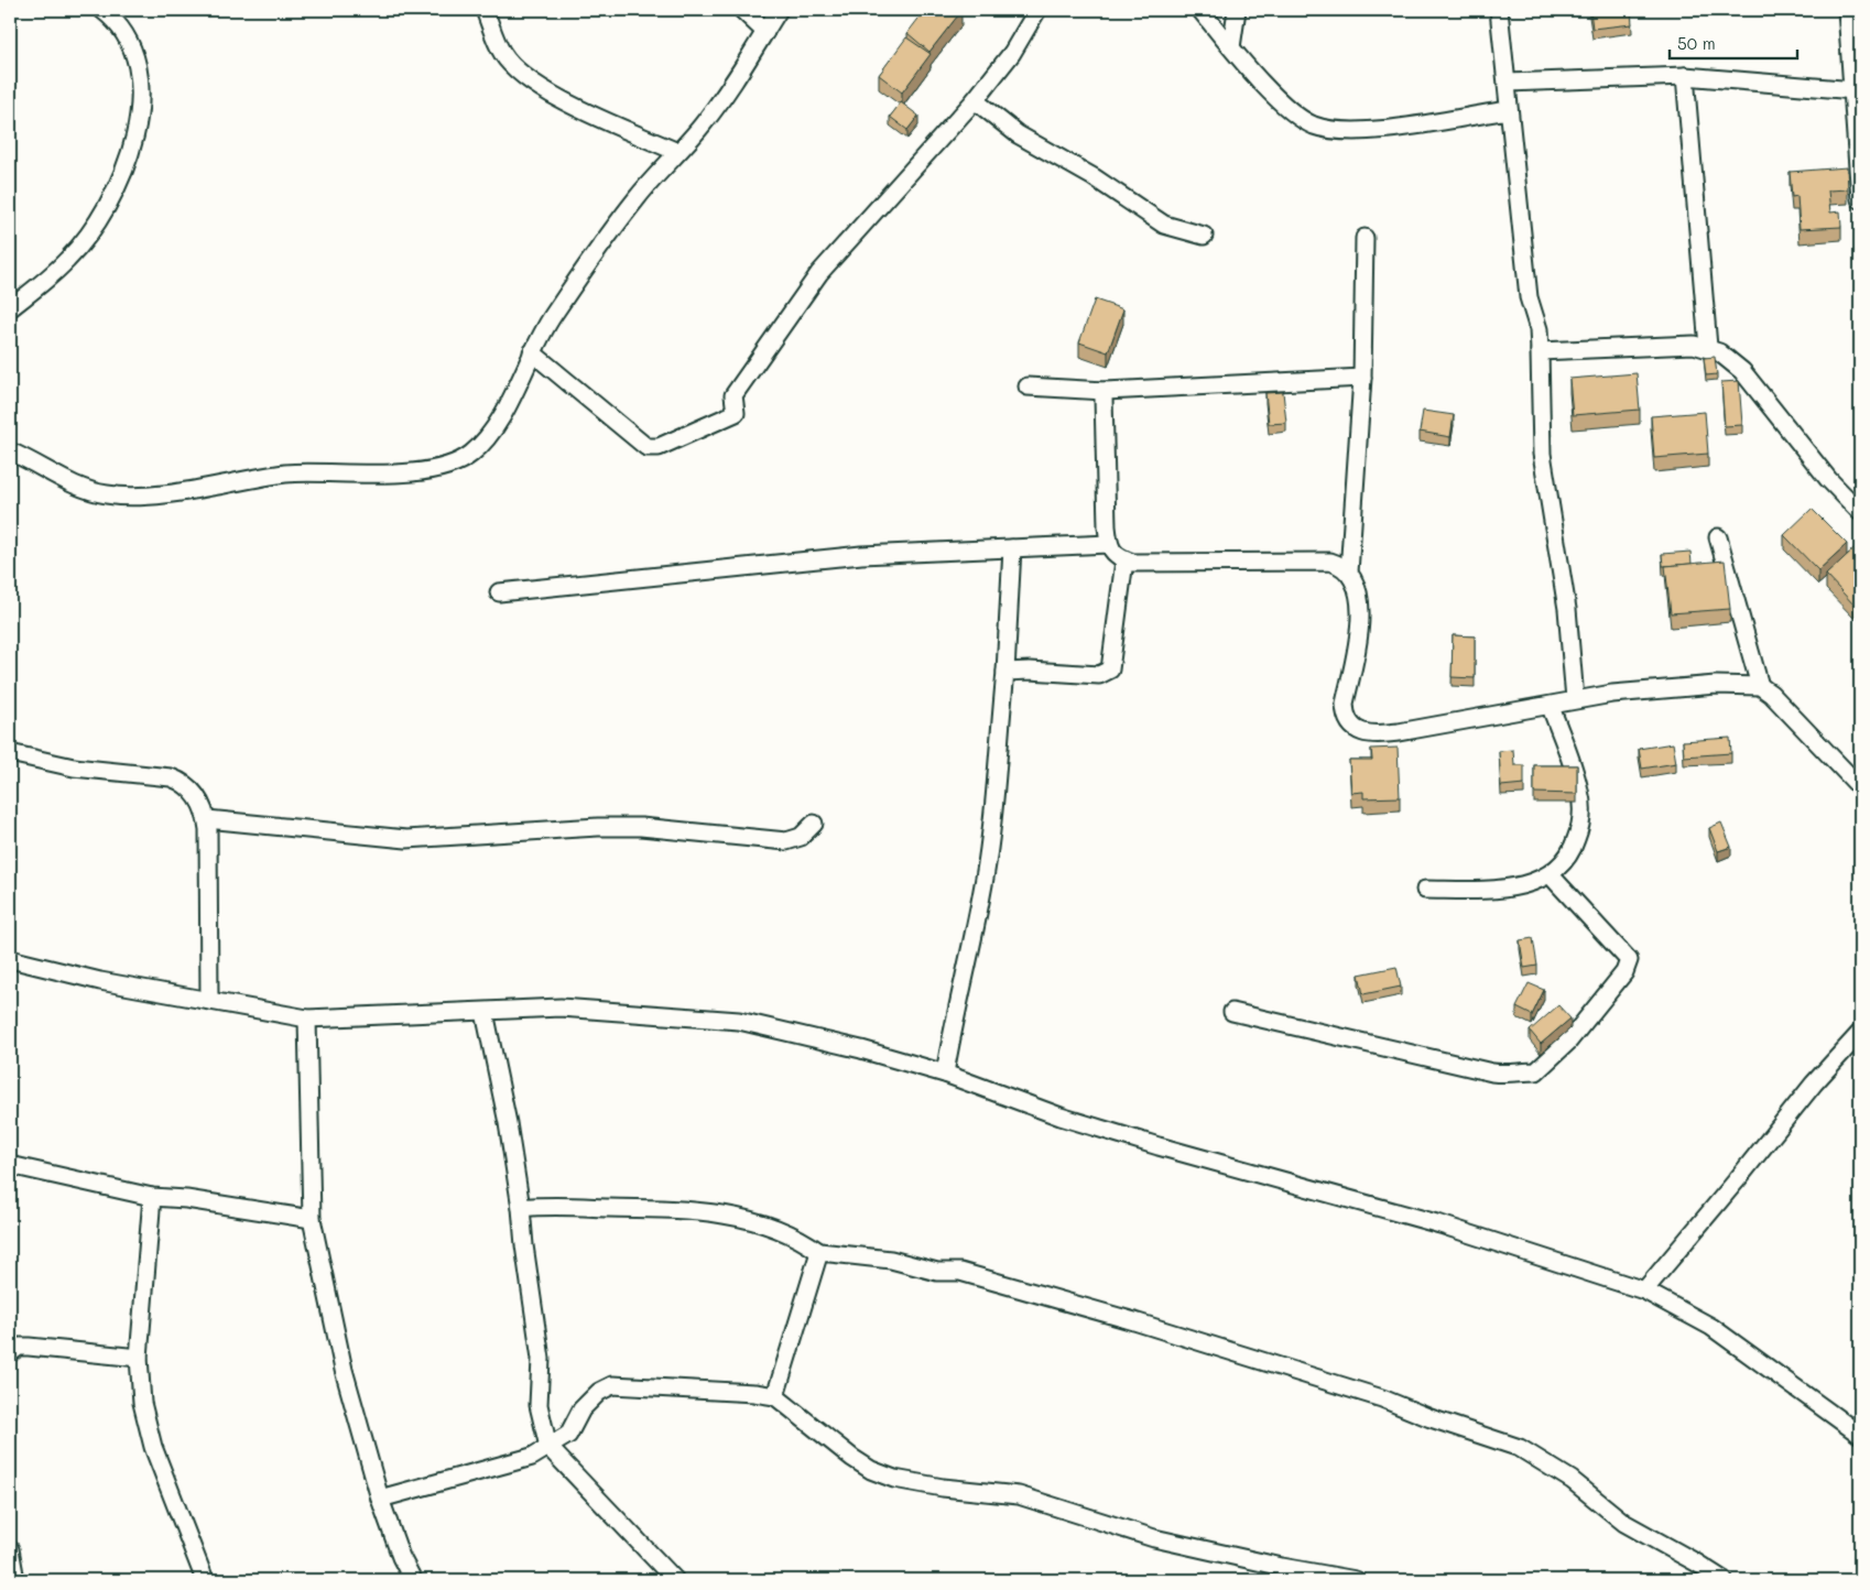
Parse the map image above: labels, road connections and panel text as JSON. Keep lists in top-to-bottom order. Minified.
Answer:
{"scale_bar":"50 m"}
